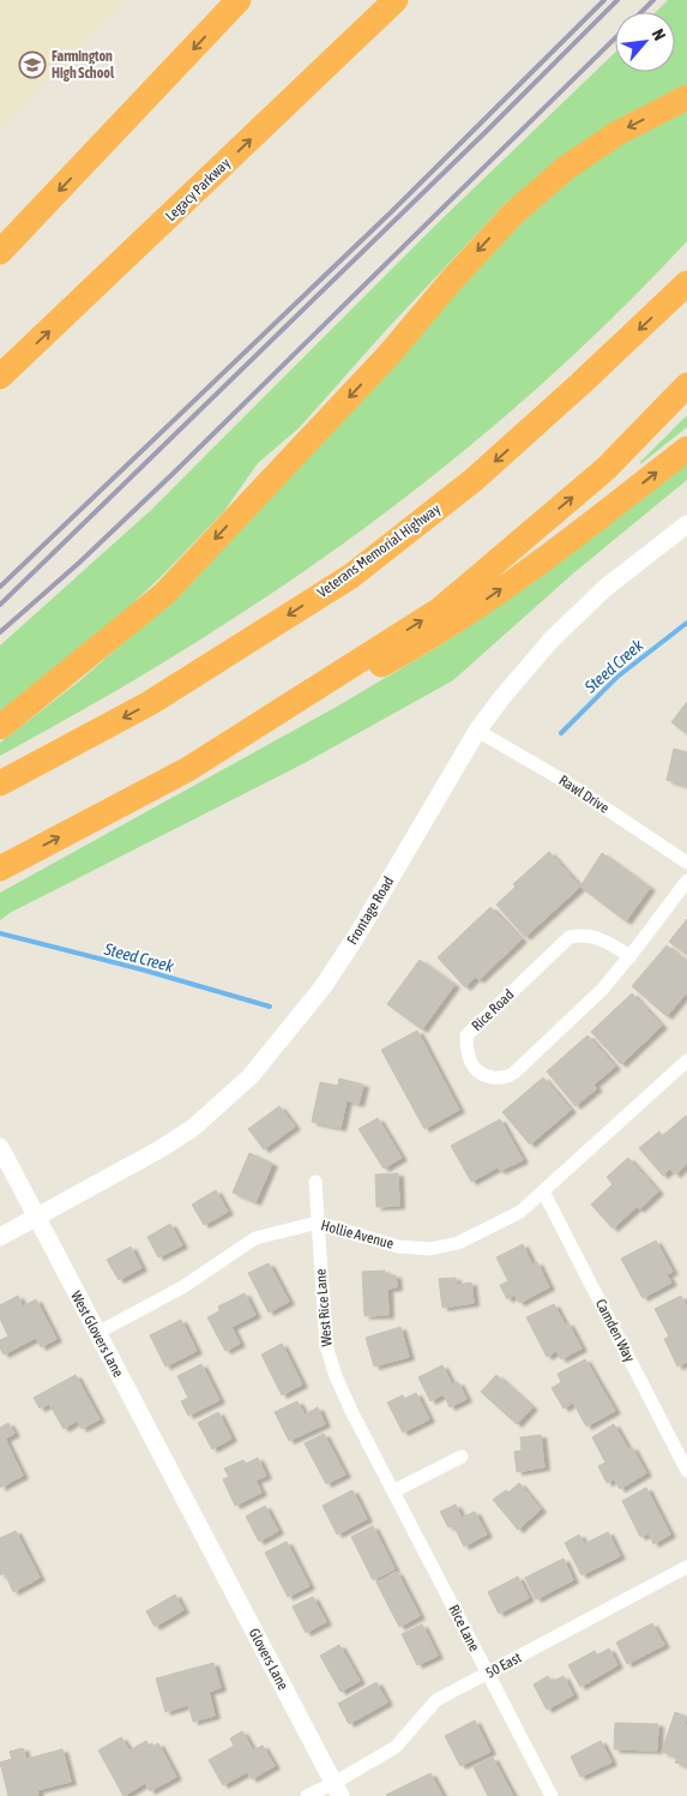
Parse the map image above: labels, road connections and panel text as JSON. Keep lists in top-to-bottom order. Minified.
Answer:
{"streets":{"highway":["Legacy Parkway","Veterans Memorial Highway"],"street":["Rawl Drive","Frontage Road","Rice Road","Hollie Avenue","West Rice Lane","Camden Way","West Glovers Lane","Rice Lane","Glovers Lane","50 East"]},"crossings":[["Rawl Drive","Frontage Road"],["Frontage Road","West Glovers Lane"],["Hollie Avenue","West Rice Lane"],["Hollie Avenue","Camden Way"],["Hollie Avenue","West Glovers Lane"],["West Rice Lane","Rice Lane"],["West Glovers Lane","Glovers Lane"],["Rice Lane","50 East"],["Glovers Lane","50 East"]],"water":["Steed Creek"],"places":{"school or university":["Farmington High School"]},"north":"top right"}
